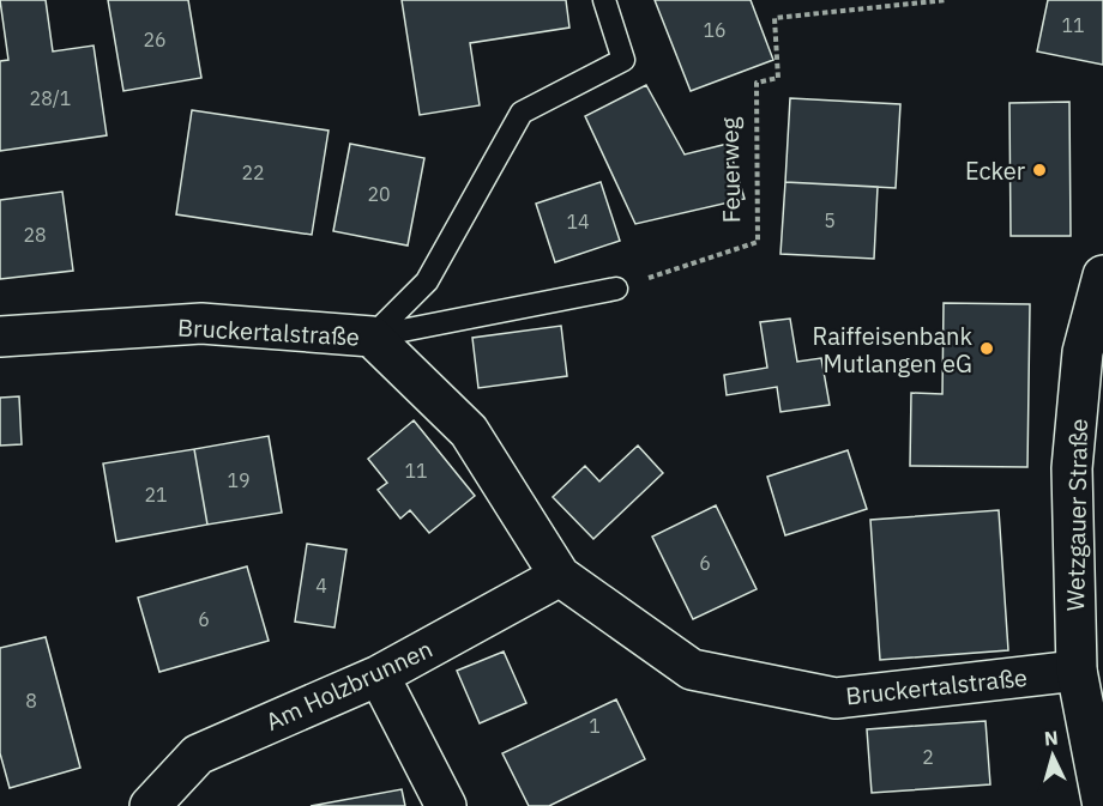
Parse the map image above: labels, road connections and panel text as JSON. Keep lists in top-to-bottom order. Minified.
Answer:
{"streets":{"street":["Bruckertalstraße","Wetzgauer Straße","Am Holzbrunnen"],"path":["Feuerweg"]},"crossings":[["Bruckertalstraße","Wetzgauer Straße"],["Bruckertalstraße","Am Holzbrunnen"]],"places":["Ecker","Raiffeisenbank Mutlangen eG"],"house_numbers":["11","16","26","28/1","22","20","5","14","28","11","19","21","6","4","6","8","1","2"],"north":"top"}
